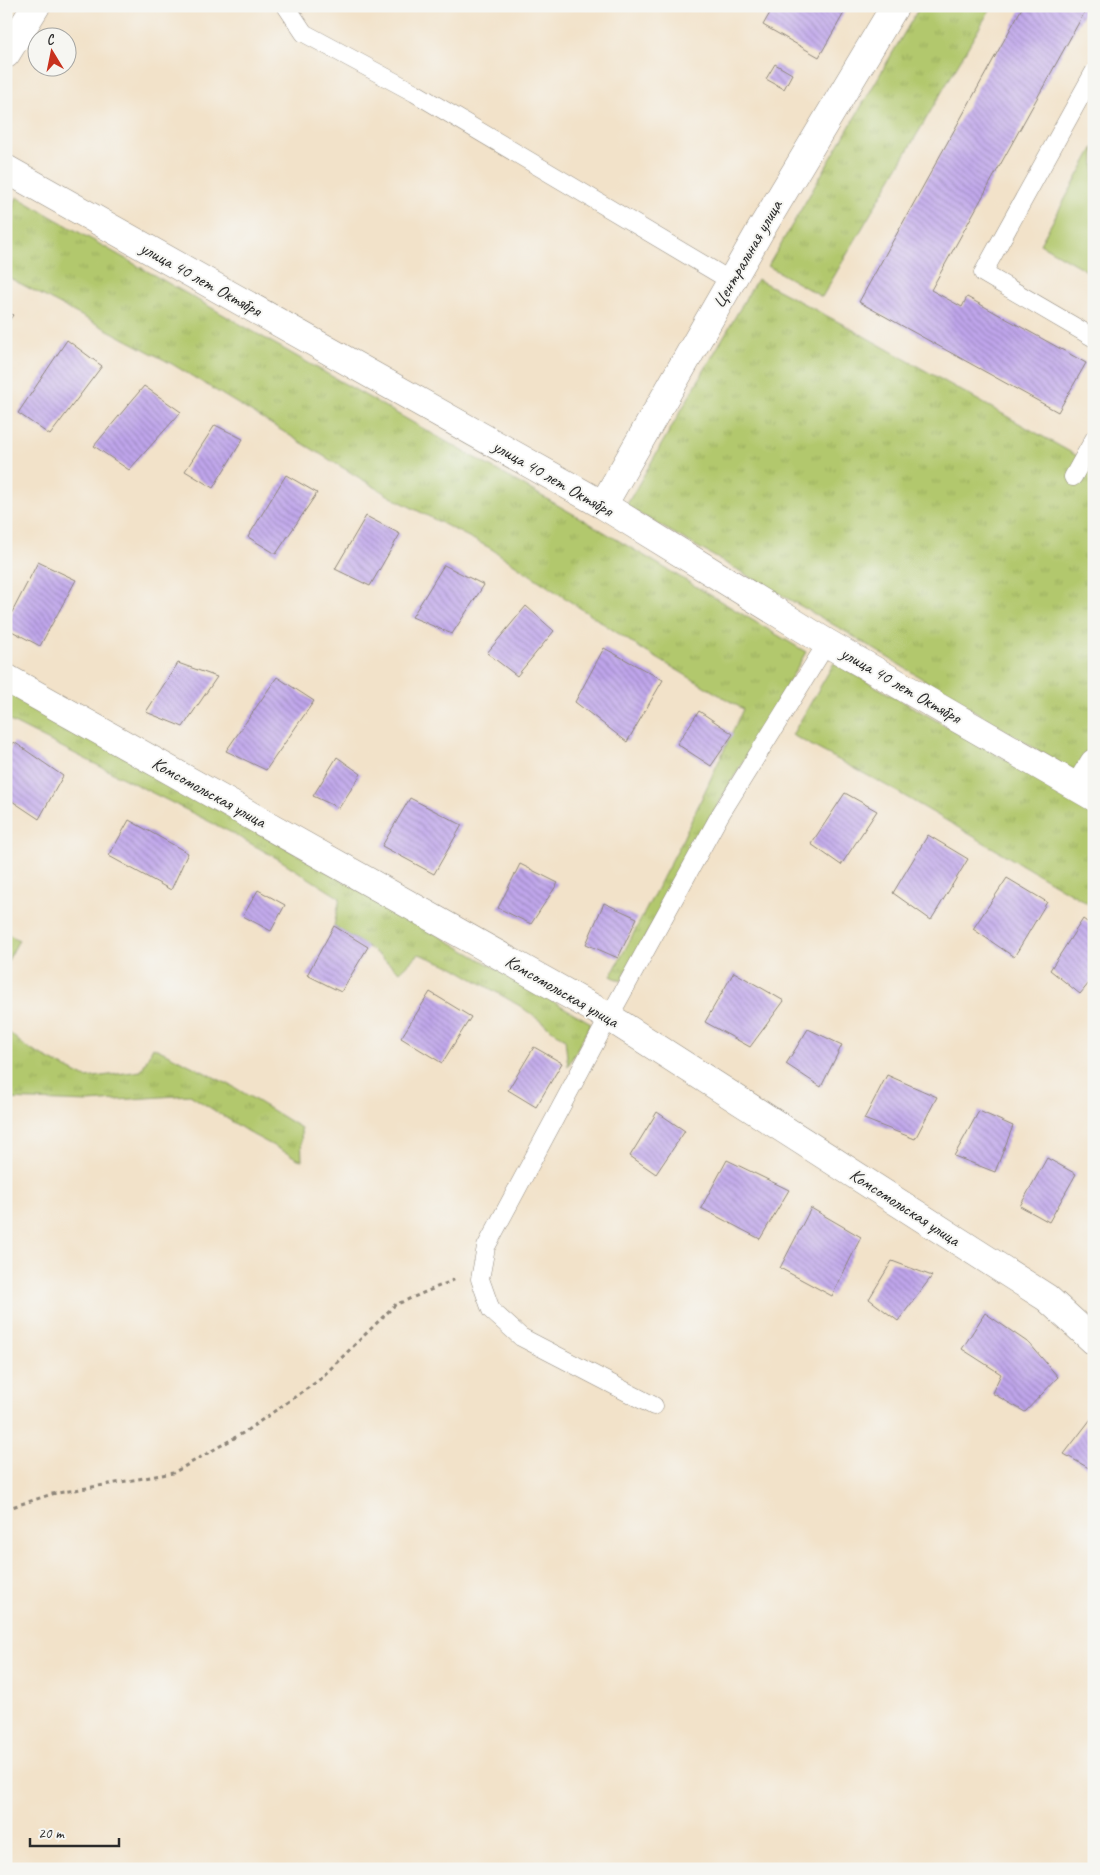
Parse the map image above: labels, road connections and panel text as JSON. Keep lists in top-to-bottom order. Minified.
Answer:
{"streets":{"street":["Центральная улица","улица 40 лет Октября","Комсомольская улица"]},"crossings":[["Центральная улица","улица 40 лет Октября"]],"scale_bar":"20 m","north":"top"}
